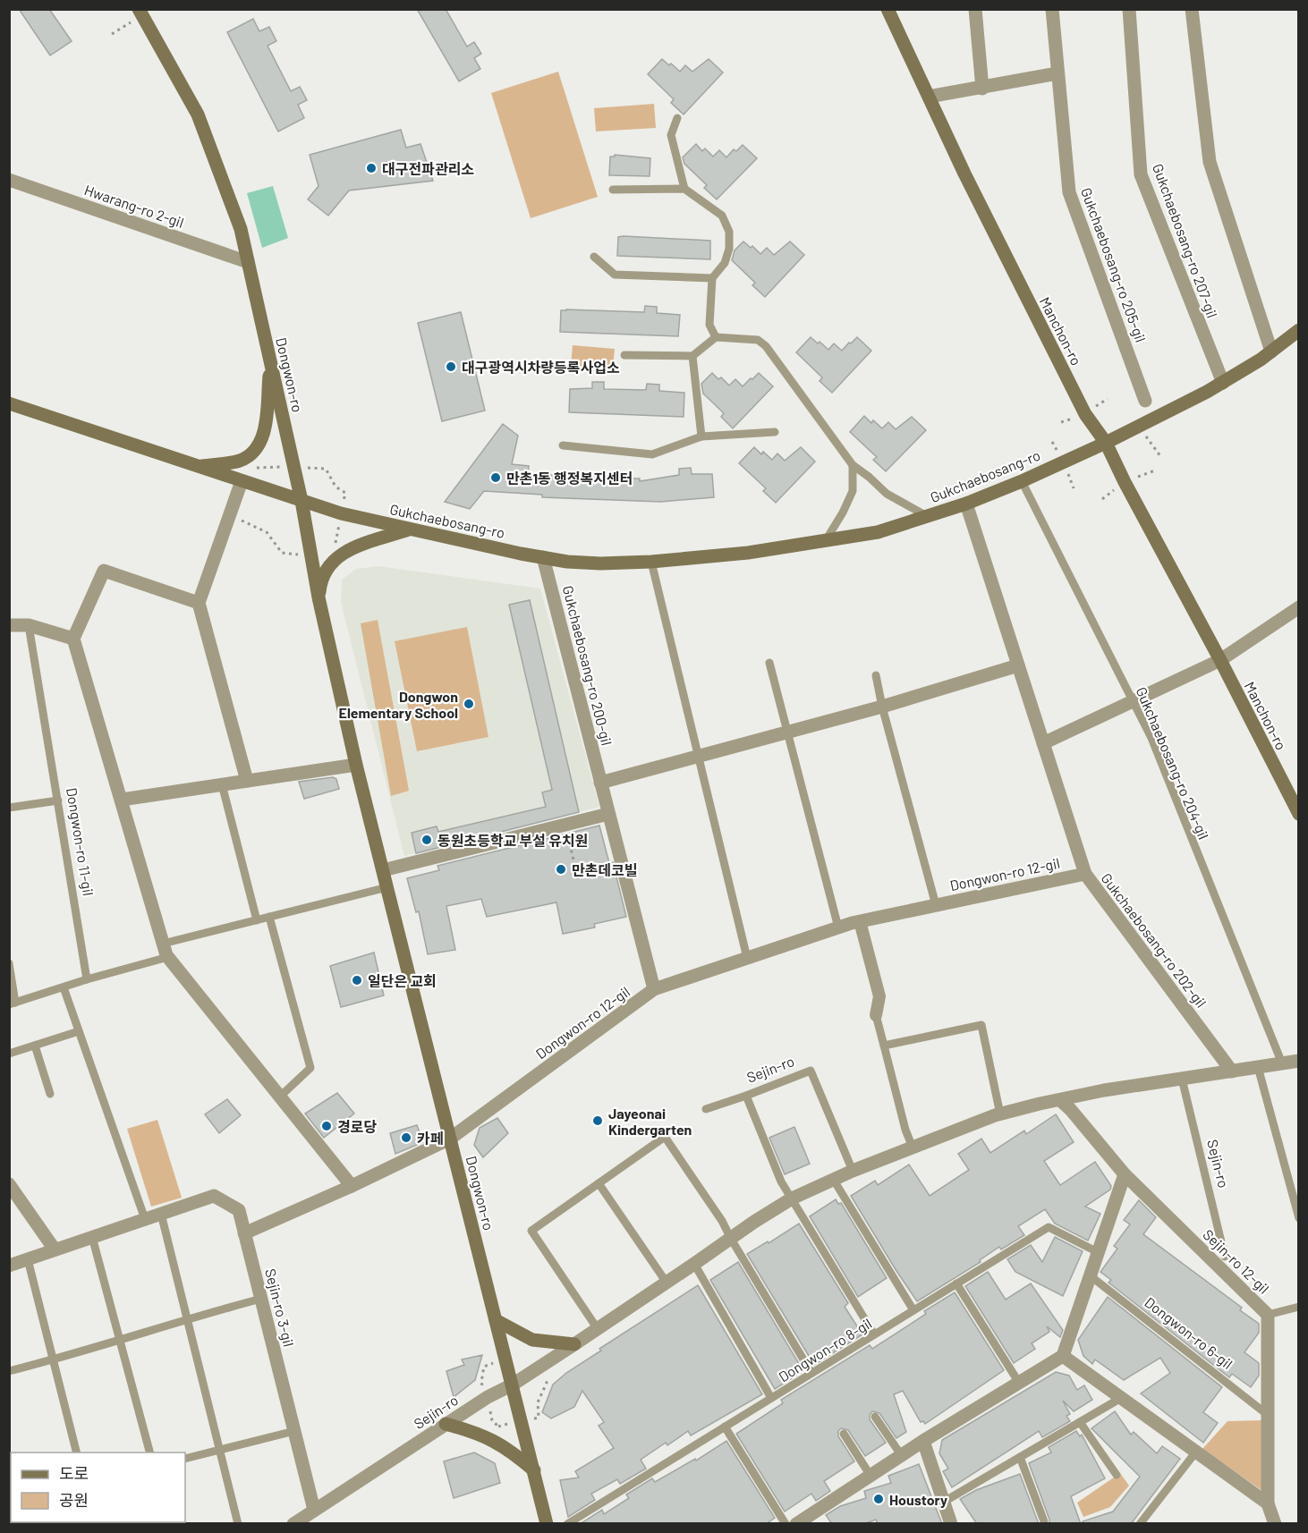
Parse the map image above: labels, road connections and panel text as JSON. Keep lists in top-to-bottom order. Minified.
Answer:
{"streets":{"main road":["Manchon-ro","Dongwon-ro","Gukchaebosang-ro"],"street":["Hwarang-ro 2-gil","Gukchaebosang-ro 207-gil","Gukchaebosang-ro 205-gil","Gukchaebosang-ro 200-gil","Dongwon-ro 12-gil","Gukchaebosang-ro 202-gil","Sejin-ro","Sejin-ro 12-gil","Sejin-ro 3-gil"],"lane":["Gukchaebosang-ro 204-gil","Dongwon-ro 11-gil","Dongwon-ro 6-gil","Dongwon-ro 8-gil"]},"crossings":[["Hwarang-ro 2-gil","Dongwon-ro"],["Gukchaebosang-ro 207-gil","Gukchaebosang-ro"],["Manchon-ro","Gukchaebosang-ro"],["Dongwon-ro","Gukchaebosang-ro"],["Dongwon-ro","Dongwon-ro 12-gil"],["Dongwon-ro","Sejin-ro"],["Gukchaebosang-ro","Gukchaebosang-ro 200-gil"],["Gukchaebosang-ro","Gukchaebosang-ro 204-gil"],["Gukchaebosang-ro","Gukchaebosang-ro 202-gil"],["Gukchaebosang-ro 200-gil","Dongwon-ro 12-gil"],["Gukchaebosang-ro 204-gil","Sejin-ro"],["Dongwon-ro 12-gil","Gukchaebosang-ro 202-gil"],["Gukchaebosang-ro 202-gil","Sejin-ro"],["Sejin-ro","Sejin-ro 12-gil"],["Sejin-ro","Sejin-ro 3-gil"],["Sejin-ro","Dongwon-ro 8-gil"],["Sejin-ro 12-gil","Dongwon-ro 6-gil"]],"places":["대구전파관리소","대구광역시차량등록사업소","만촌1동 행정복지센터","Dongwon Elementary School","동원초등학교 부설 유치원","만촌데코빌","일단은 교회","Jayeonai Kindergarten","경로당","카페","Houstory"],"legend":["도로","공원"]}
